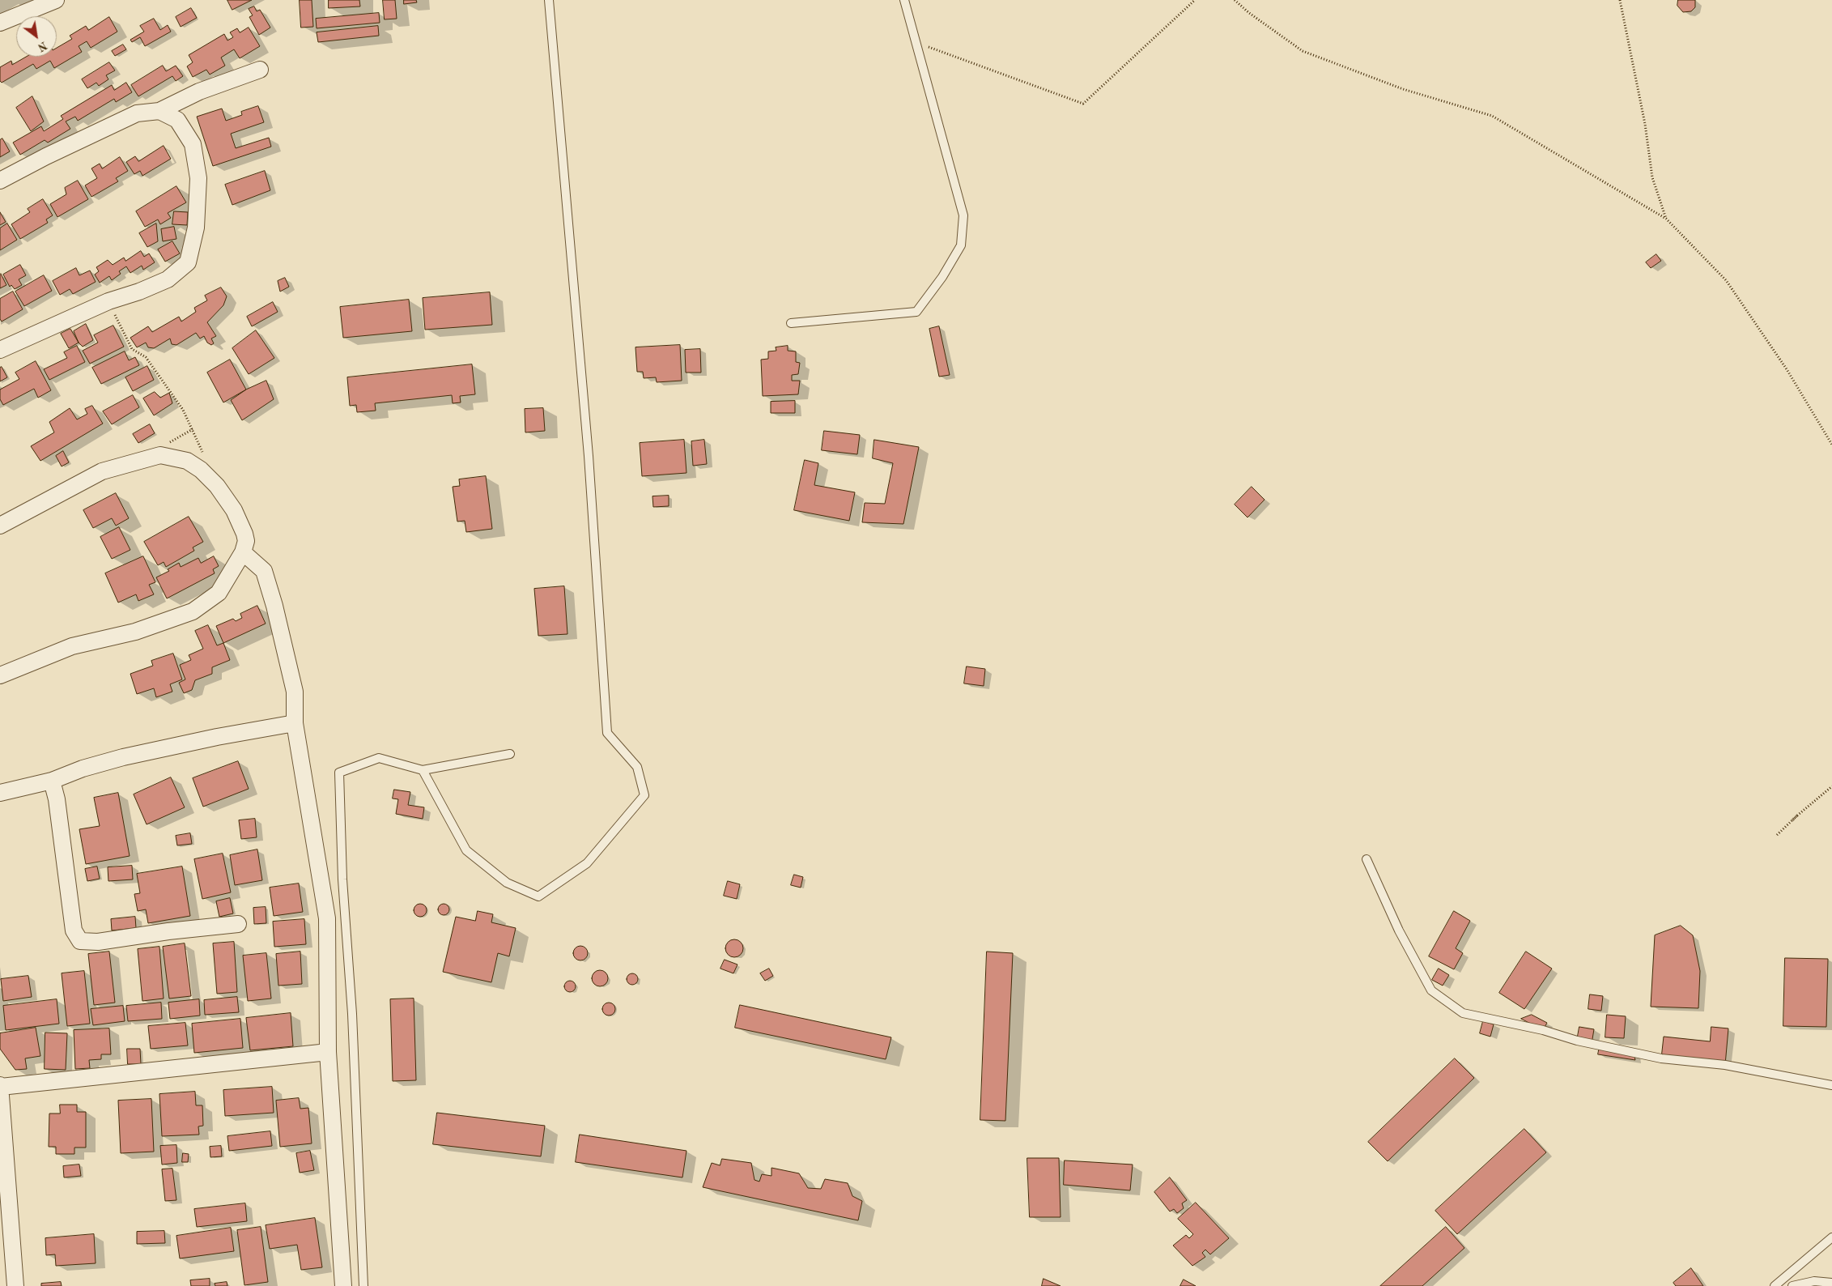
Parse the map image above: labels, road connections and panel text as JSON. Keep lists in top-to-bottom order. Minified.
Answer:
{"north":"bottom right"}
